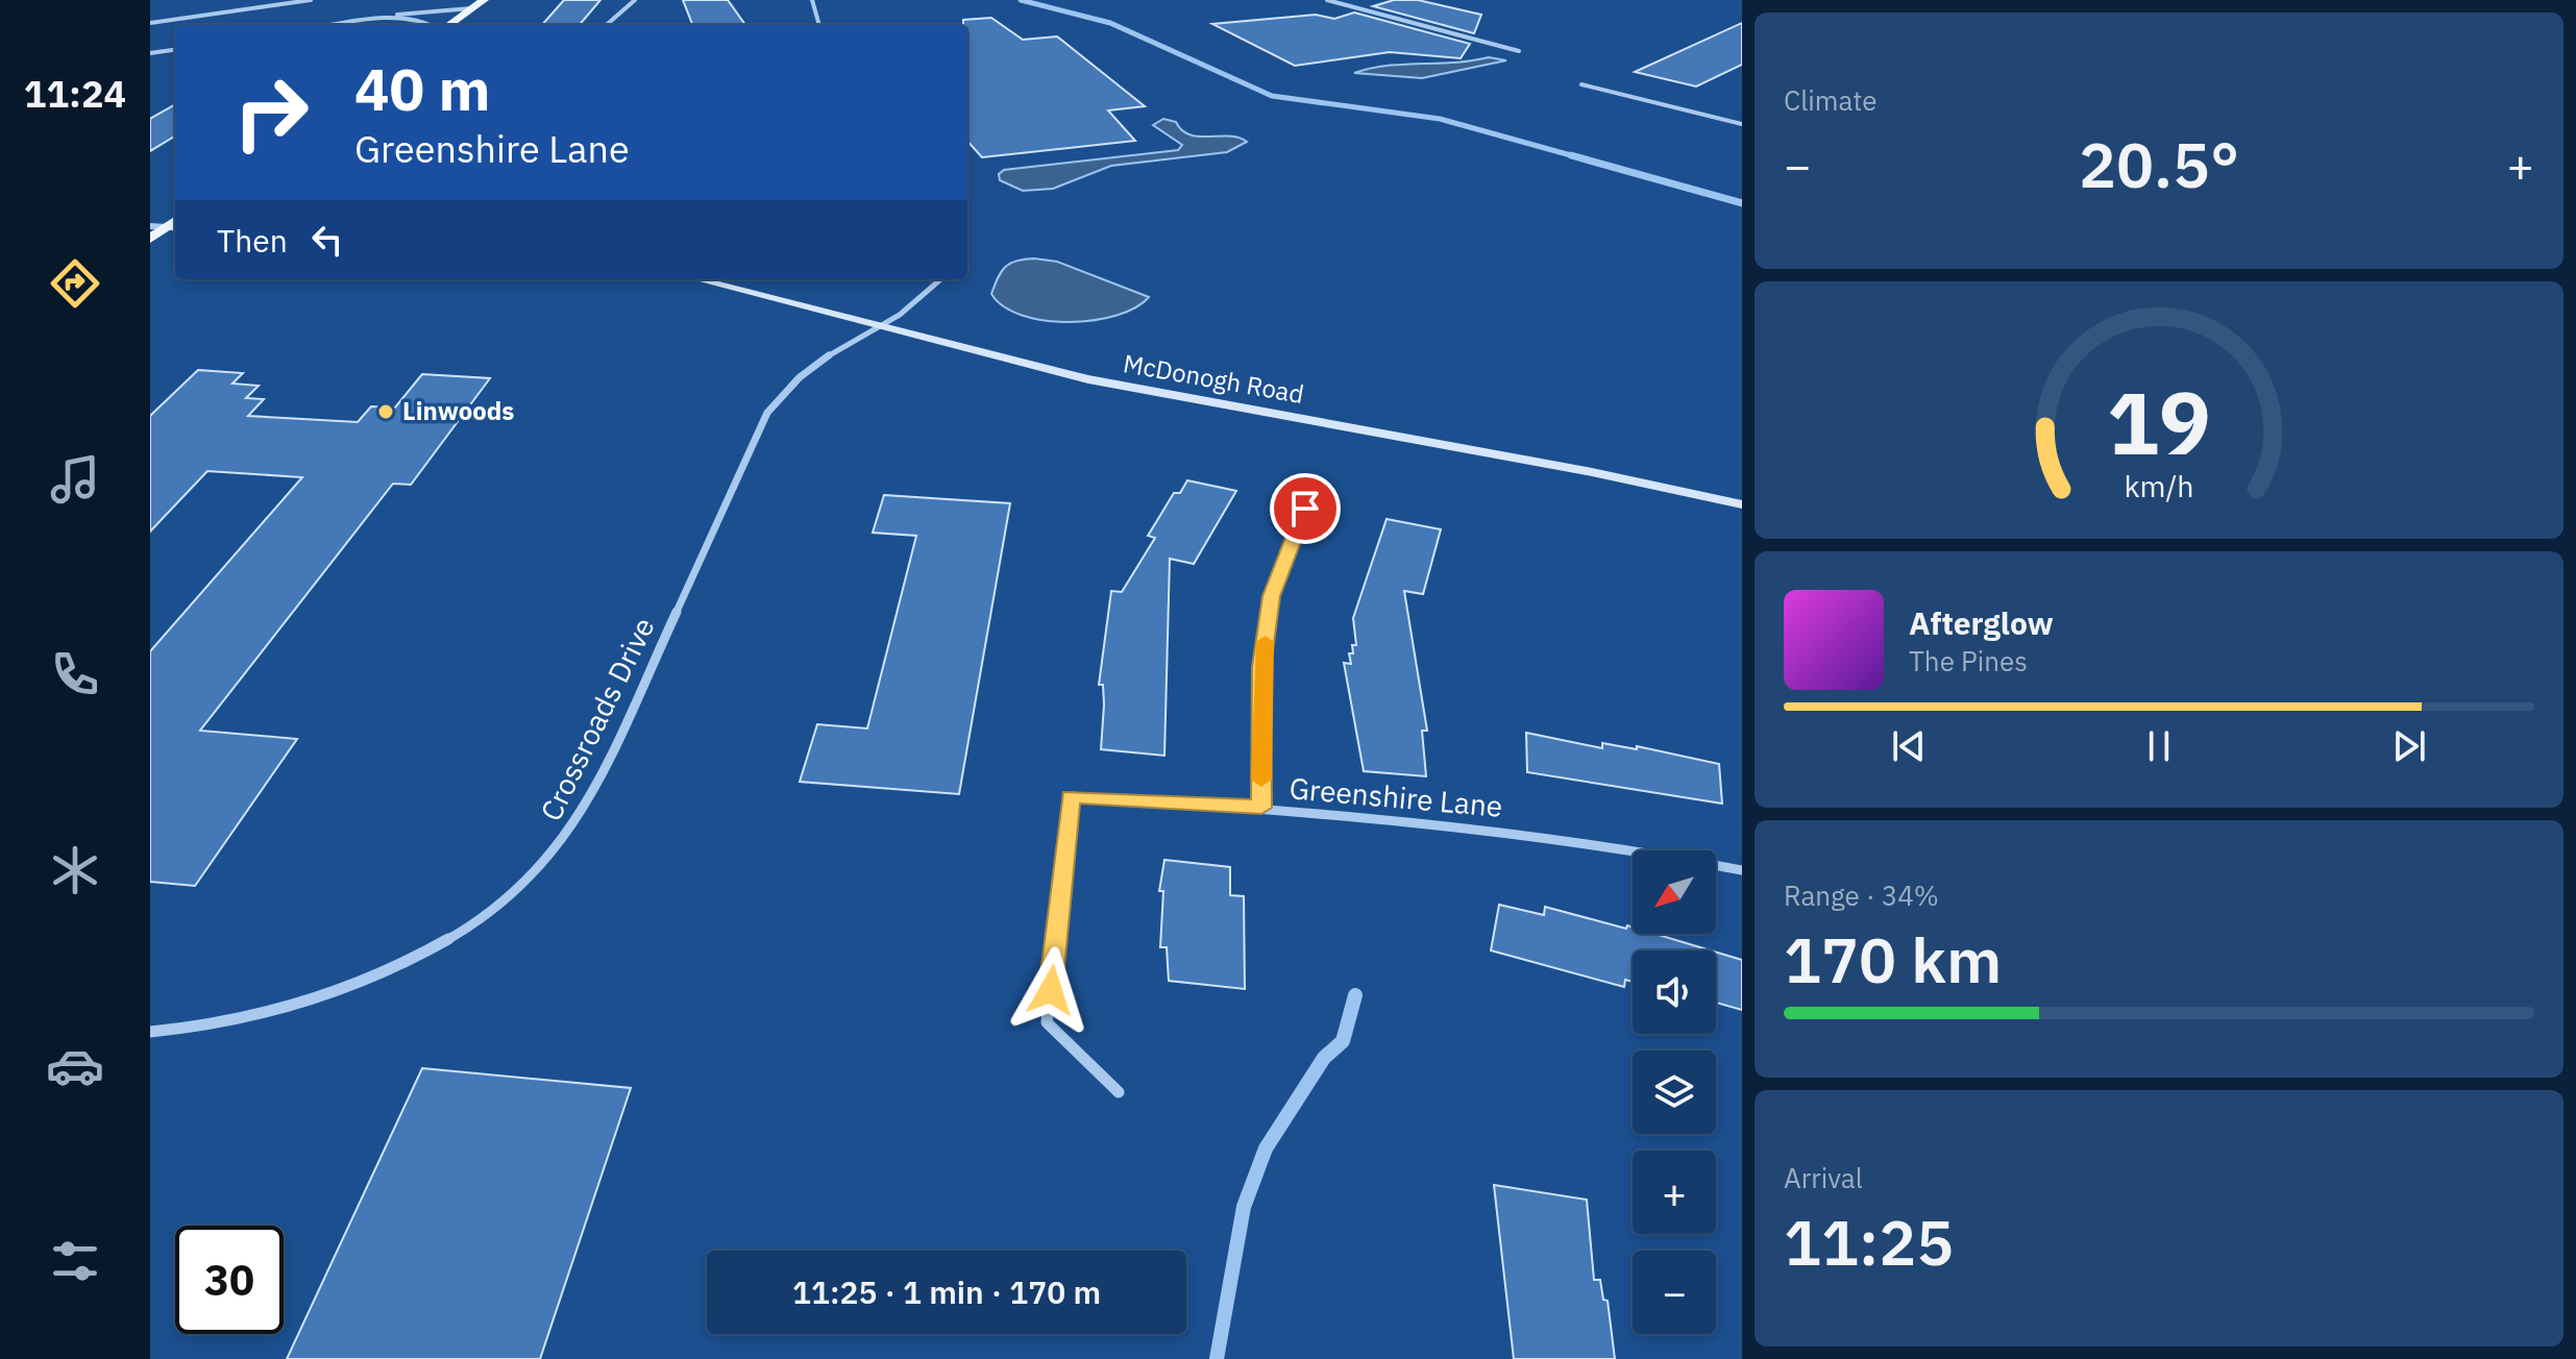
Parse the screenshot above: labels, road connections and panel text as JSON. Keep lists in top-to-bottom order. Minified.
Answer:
{"streets":{"main road":["McDonogh Road"],"street":["Crossroads Drive","Greenshire Lane"]},"crossings":[["McDonogh Road","Crossroads Drive"]],"places":["Linwoods"],"north":"bottom left","page":{"tabs":"11:24","tile":["Climate",["Range · 34%","170 km"],["Arrival","11:25"]],"turn":["40 m","Greenshire Lane"],"heat":["−","20.5°","+"],"then":"Then","song":["Afterglow","The Pines"],"map_buttons":["+","−"],"limit":"30","trip":"11:25 · 1 min · 170 m","gauge":["19","km/h"]}}
